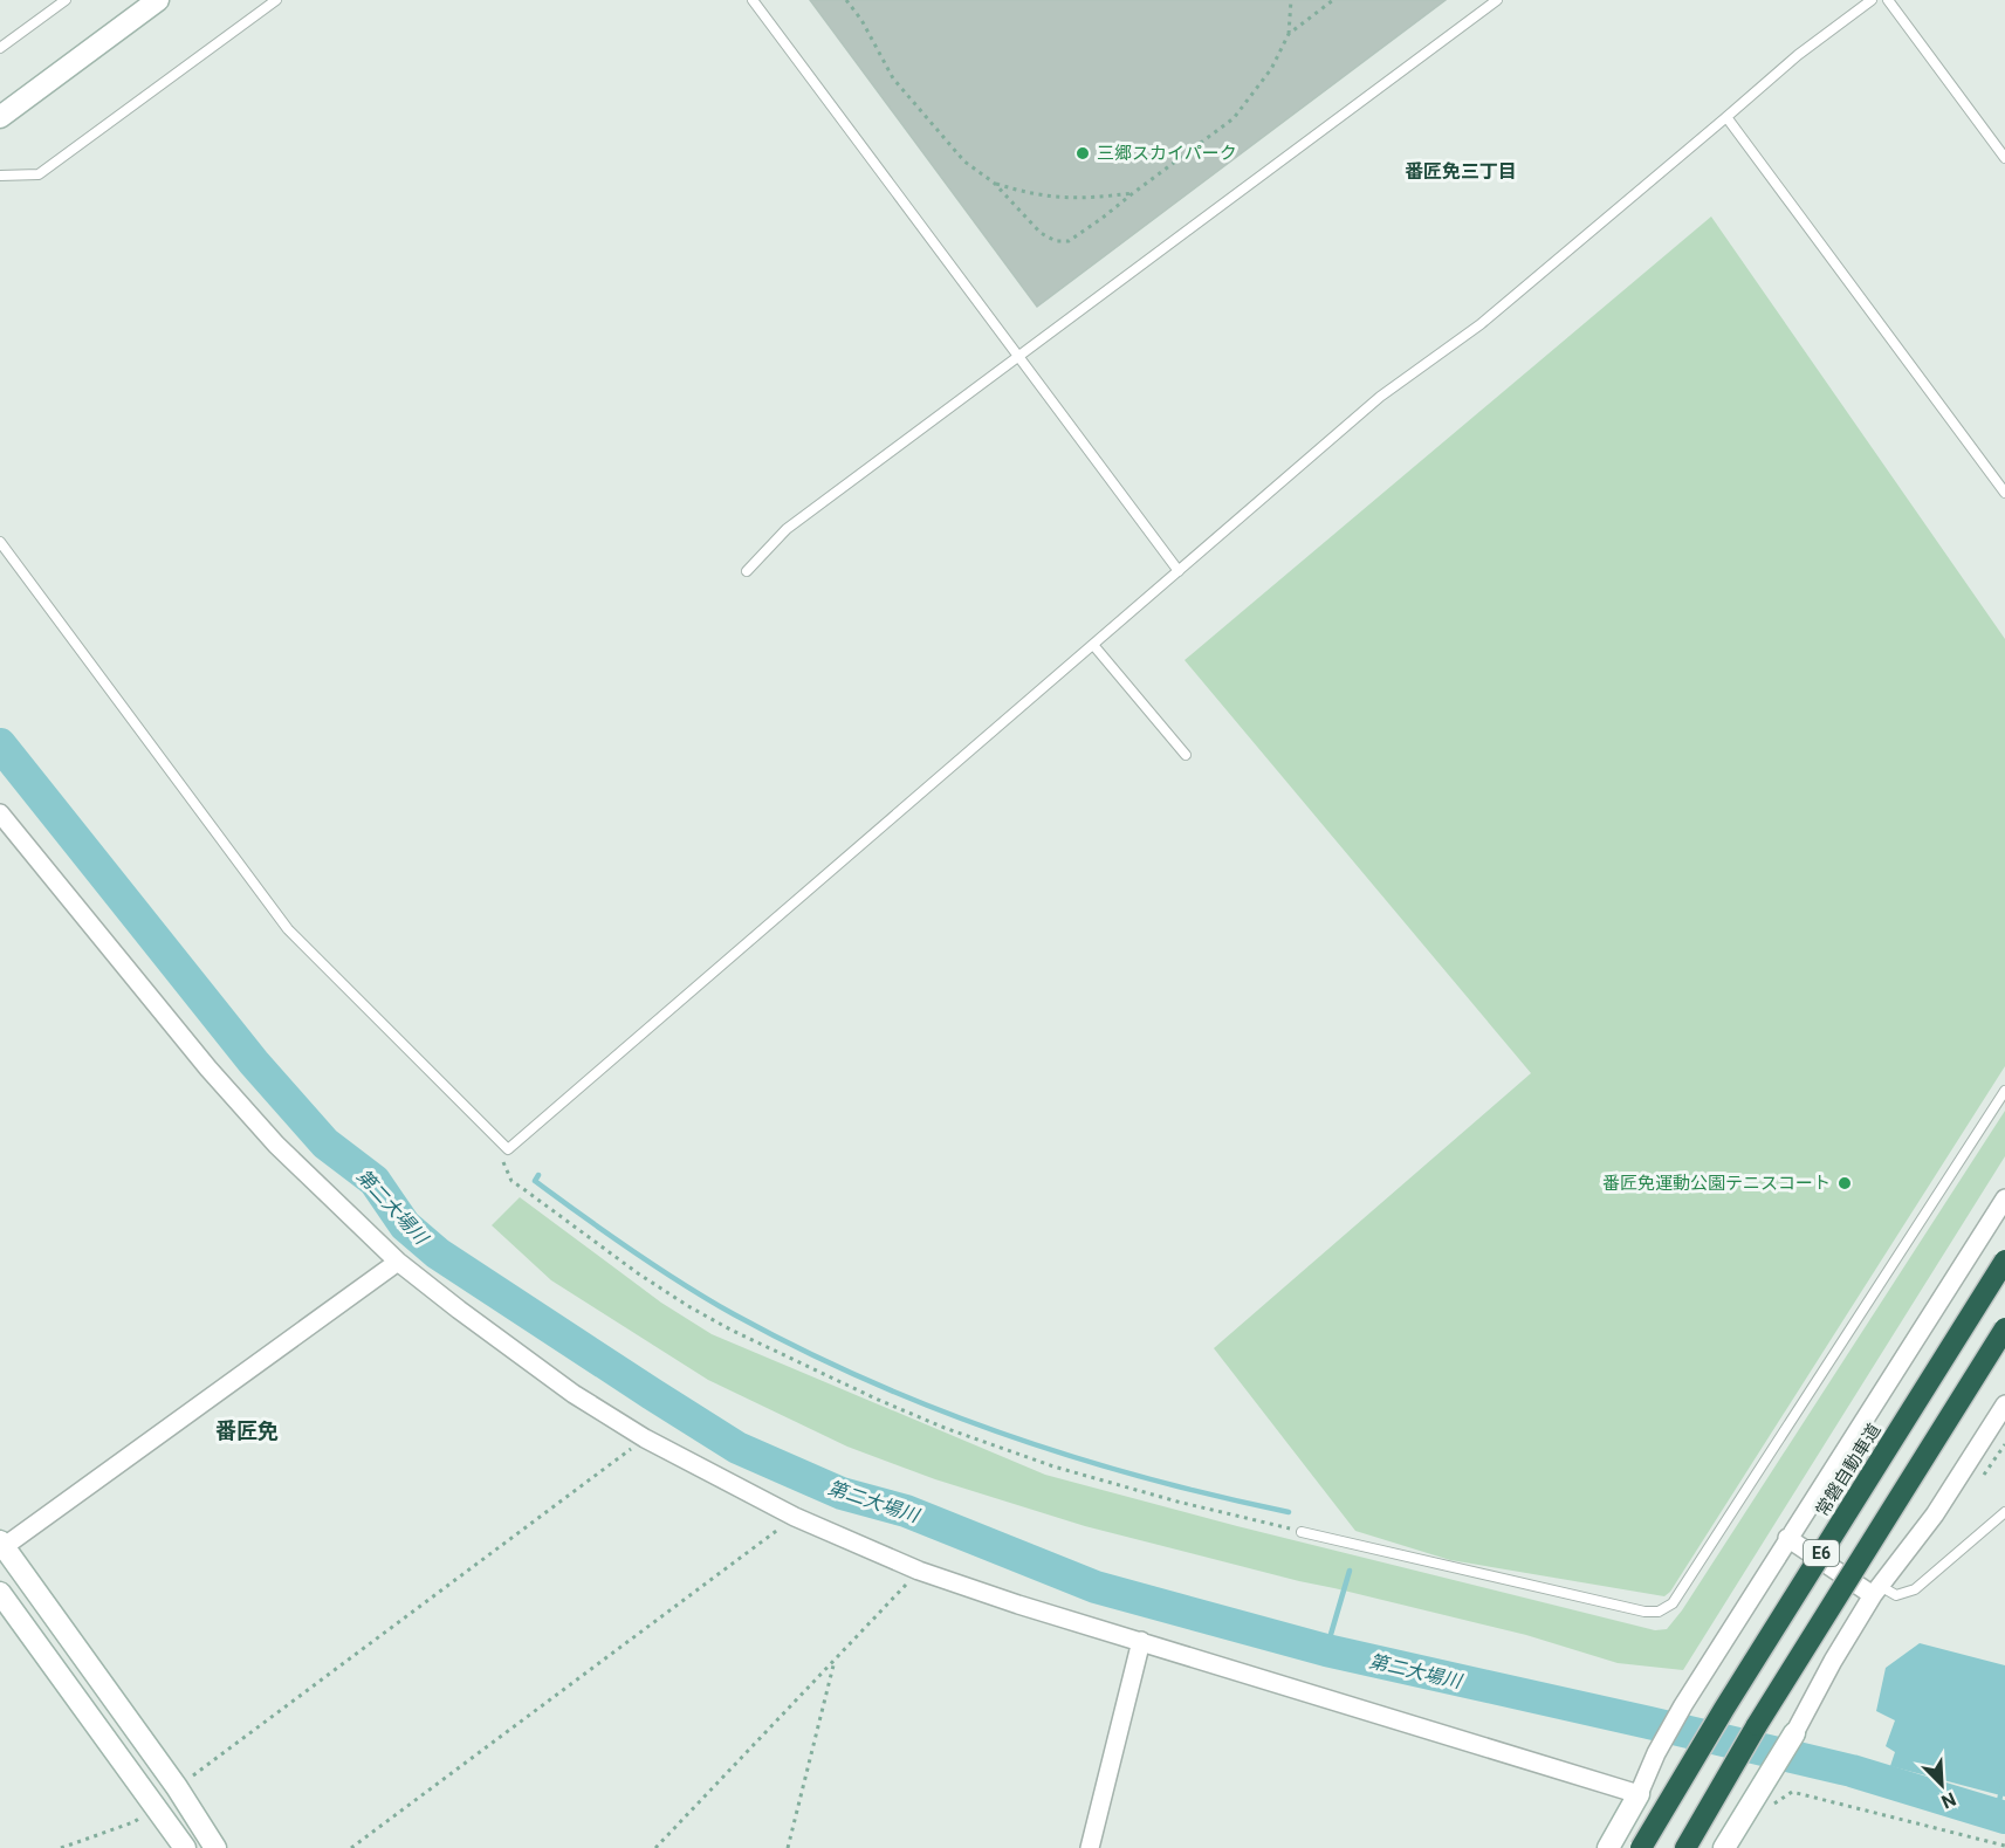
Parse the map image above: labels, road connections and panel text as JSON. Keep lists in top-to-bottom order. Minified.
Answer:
{"streets":{"highway":["常磐自動車道","E6"]},"districts":["番匠免三丁目","番匠免"],"water":["第二大場川"],"places":["三郷スカイパーク","番匠免運動公園テニスコート"],"north":"bottom right"}
